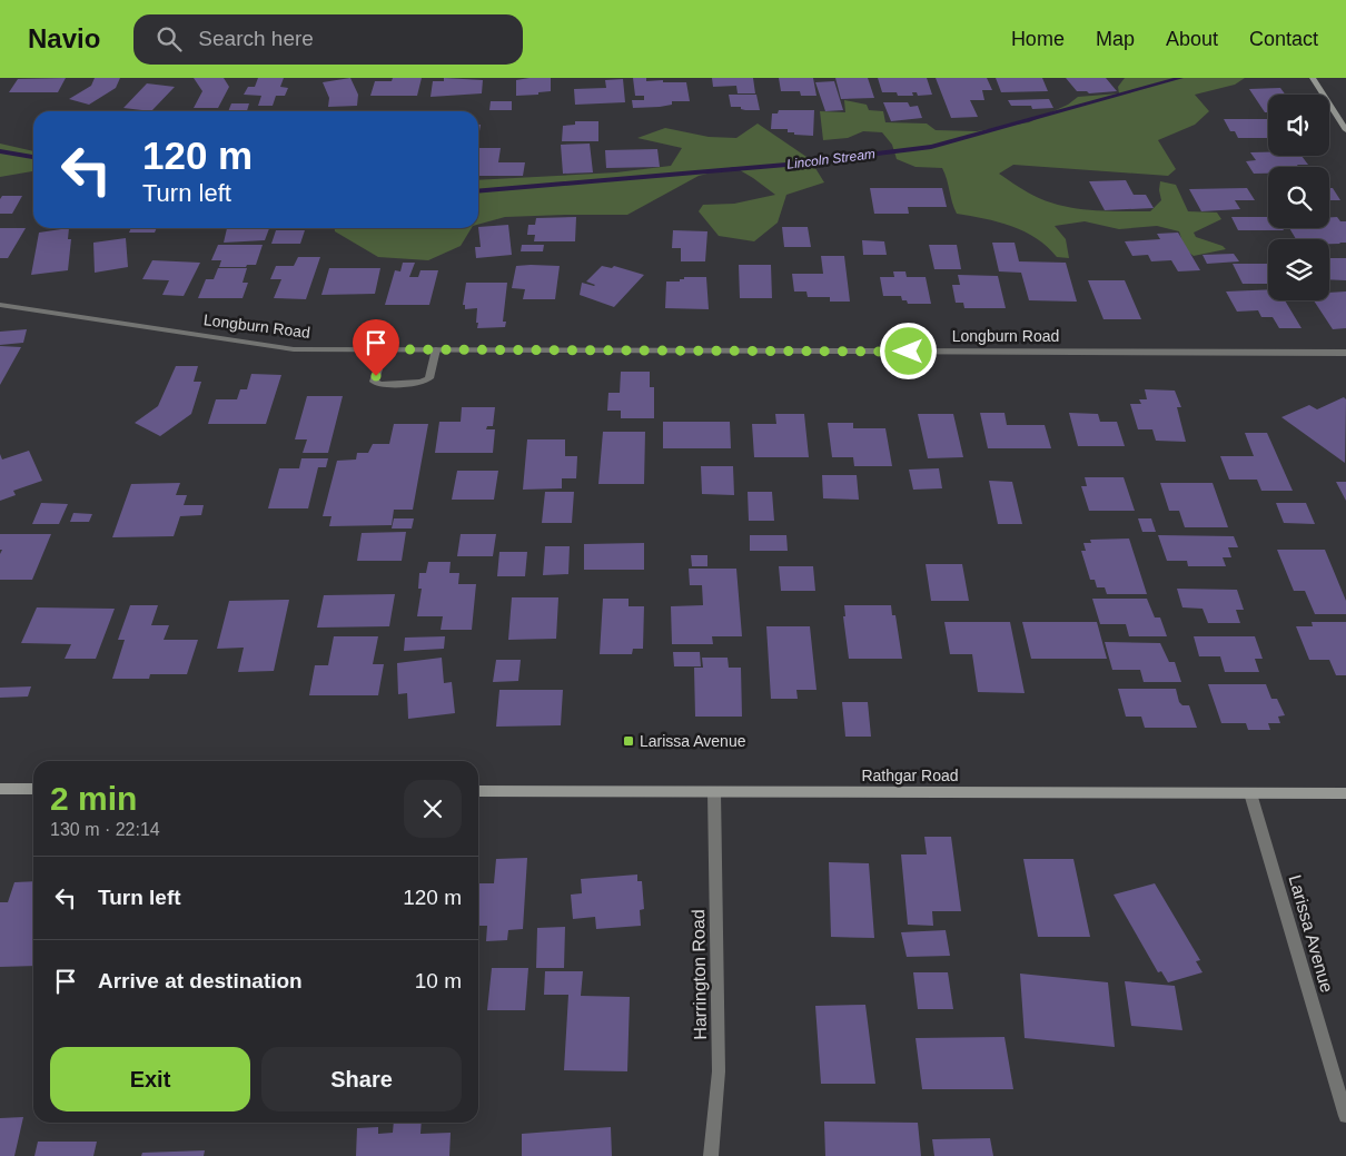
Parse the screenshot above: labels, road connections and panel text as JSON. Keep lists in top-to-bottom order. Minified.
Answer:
{"streets":{"main road":["Rathgar Road"],"street":["Longburn Road","Larissa Avenue","Harrington Road"]},"crossings":[["Rathgar Road","Larissa Avenue"],["Rathgar Road","Harrington Road"]],"water":["Lincoln Stream"],"places":{"transit":["Larissa Avenue"]},"page":{"header":"Navio","search":"Search here","nav":["Home","Map","About","Contact"],"turn":["120 m","Turn left"],"heading":["2 min","130 m · 22:14"],"list":[{"name":"Turn left","value":"120 m"},{"name":"Arrive at destination","value":"10 m"}],"buttons":["Exit","Share"]}}
